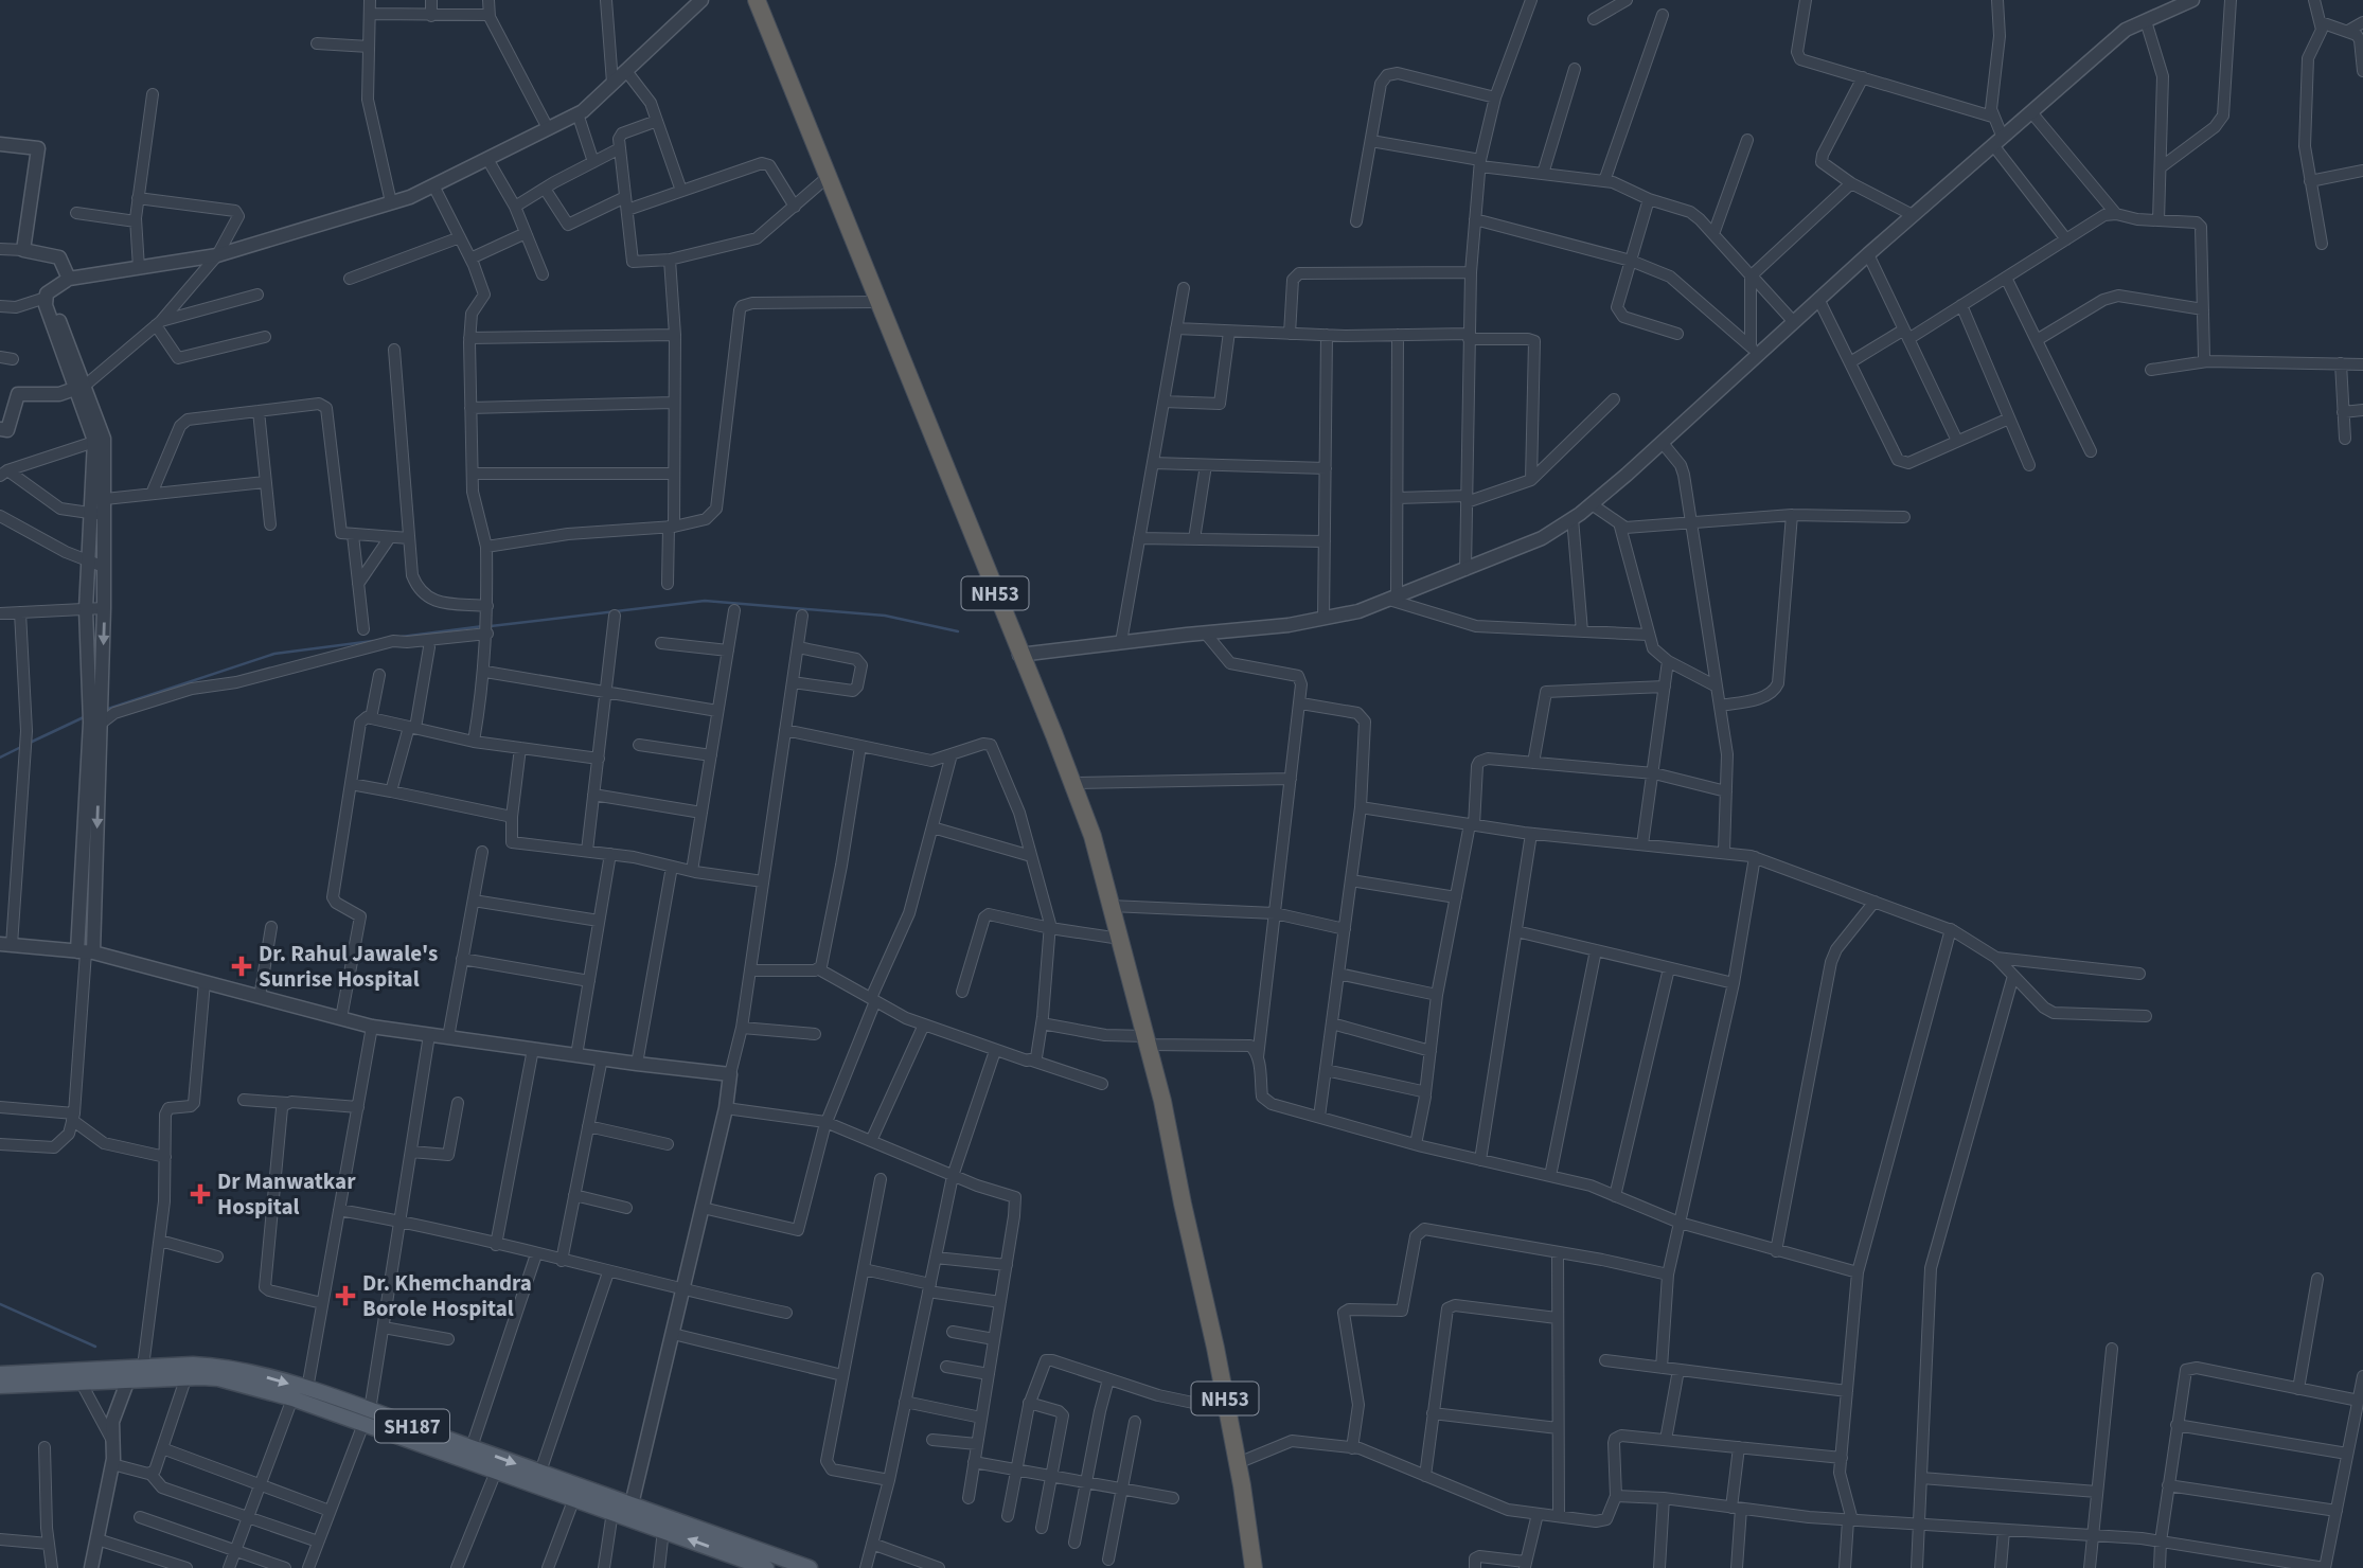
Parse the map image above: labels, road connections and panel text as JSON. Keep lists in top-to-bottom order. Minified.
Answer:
{"streets":{"highway":["NH53"],"main road":["SH187"]},"places":{"health":["Dr. Rahul Jawale's Sunrise Hospital","Dr Manwatkar Hospital","Dr. Khemchandra Borole Hospital"]}}
